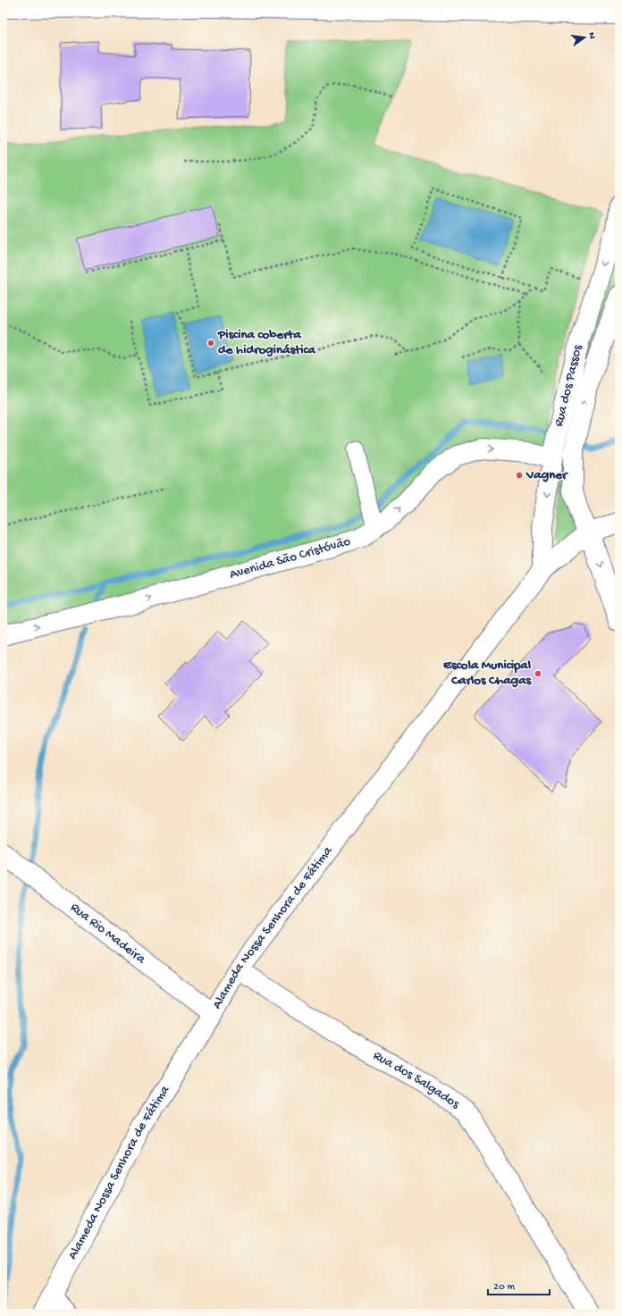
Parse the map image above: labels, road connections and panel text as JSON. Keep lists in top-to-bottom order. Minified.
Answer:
{"streets":{"street":["Rua dos Passos","Avenida São Cristóvão","Alameda Nossa Senhora de Fátima","Rua Rio Madeira","Rua dos Salgados"]},"crossings":[["Rua dos Passos","Avenida São Cristóvão"],["Rua dos Passos","Alameda Nossa Senhora de Fátima"],["Alameda Nossa Senhora de Fátima","Rua Rio Madeira"],["Alameda Nossa Senhora de Fátima","Rua dos Salgados"]],"one_way":["Avenida São Cristóvão"],"places":["Piscina coberta de hidroginástica","Vagner","Escola Municipal Carlos Chagas"],"scale_bar":"20 m","north":"right"}
